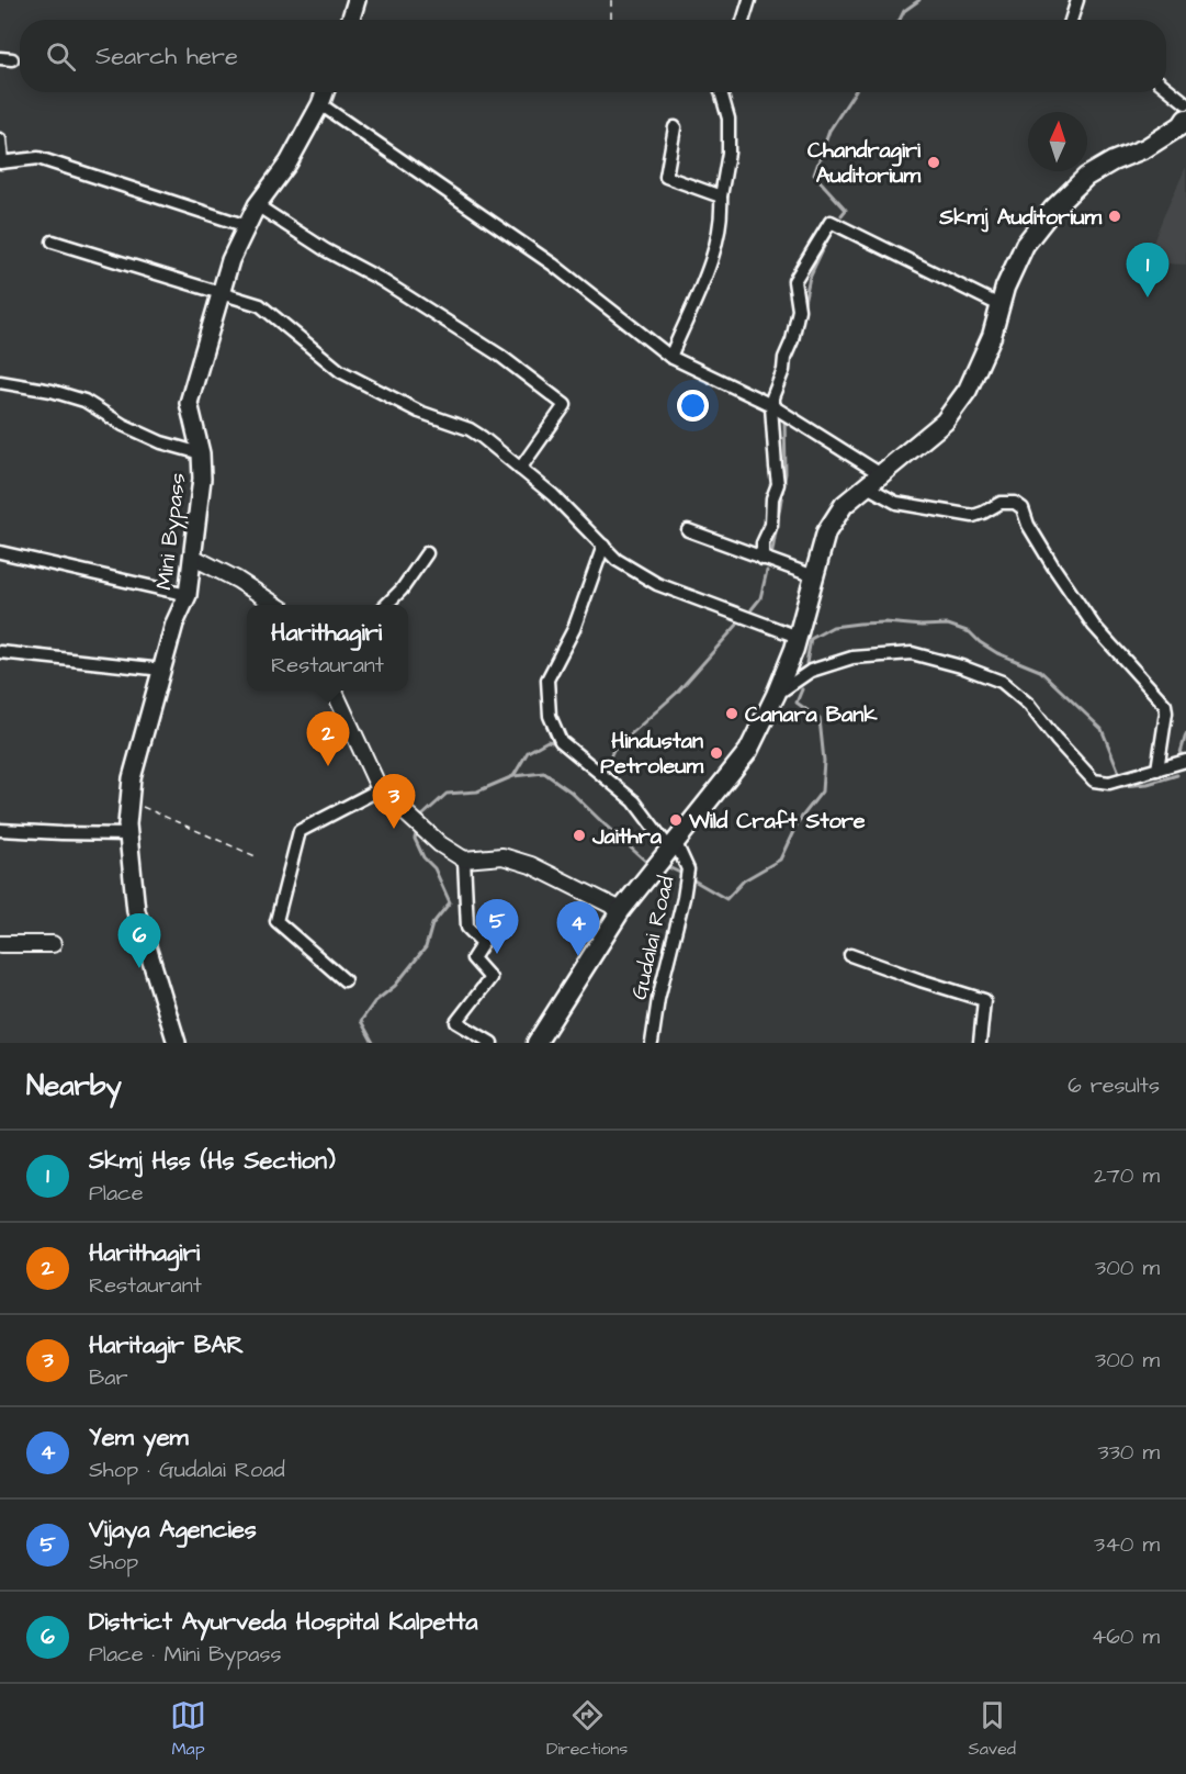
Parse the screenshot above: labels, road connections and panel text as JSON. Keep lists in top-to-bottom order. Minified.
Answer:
{"streets":{"main road":["Mini Bypass"],"street":["Gudalai Road"]},"places":["Chandragiri Auditorium","Skmj Auditorium","Canara Bank","Hindustan Petroleum","Wild Craft Store","Jaithra"],"north":"top","page":{"search":"Search here","pins":["1","2","3","5","4","6"],"popup":["Harithagiri","Restaurant"],"heading":["Nearby","6 results"],"list":[{"mark":"1","name":"Skmj Hss (Hs Section)","note":"Place","value":"270 m"},{"mark":"2","name":"Harithagiri","note":"Restaurant","value":"300 m"},{"mark":"3","name":"Haritagir BAR","note":"Bar","value":"300 m"},{"mark":"4","name":"Yem yem","note":"Shop · Gudalai Road","value":"330 m"},{"mark":"5","name":"Vijaya Agencies","note":"Shop","value":"340 m"},{"mark":"6","name":"District Ayurveda Hospital Kalpetta","note":"Place · Mini Bypass","value":"460 m"}],"nav":["Map","Directions","Saved"]}}
